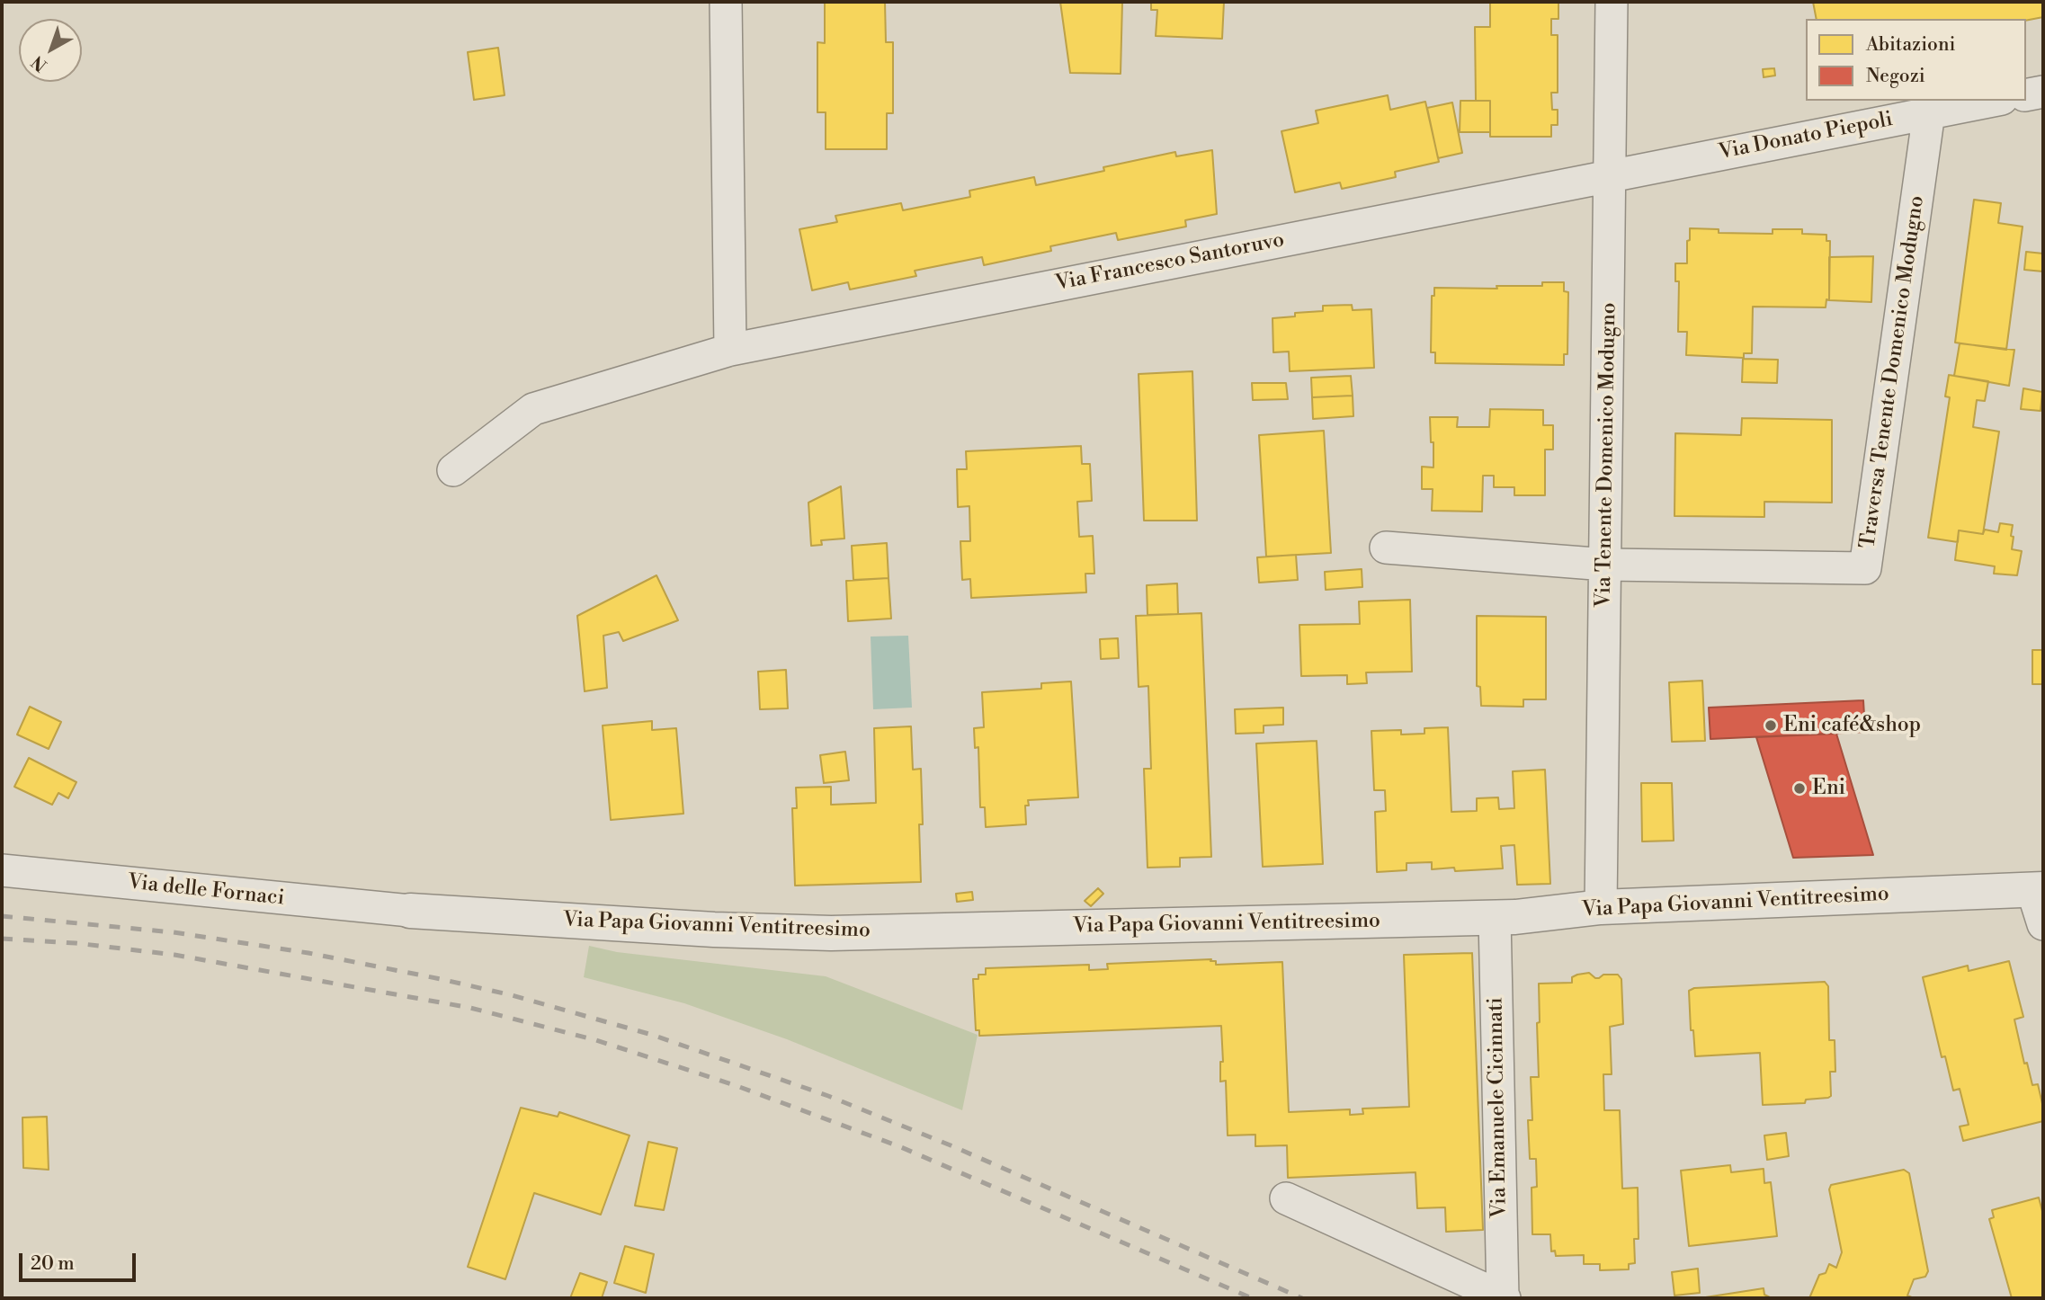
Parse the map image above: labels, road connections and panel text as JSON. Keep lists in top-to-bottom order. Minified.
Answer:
{"streets":{"street":["Via Donato Piepoli","Via Francesco Santoruvo","Traversa Tenente Domenico Modugno","Via Tenente Domenico Modugno","Via delle Fornaci","Via Papa Giovanni Ventitreesimo","Via Emanuele Cicinnati"]},"crossings":[["Via Donato Piepoli","Via Francesco Santoruvo"],["Via Donato Piepoli","Traversa Tenente Domenico Modugno"],["Via Donato Piepoli","Via Tenente Domenico Modugno"],["Via Francesco Santoruvo","Via Tenente Domenico Modugno"],["Traversa Tenente Domenico Modugno","Via Tenente Domenico Modugno"],["Via Tenente Domenico Modugno","Via Papa Giovanni Ventitreesimo"],["Via delle Fornaci","Via Papa Giovanni Ventitreesimo"],["Via Papa Giovanni Ventitreesimo","Via Emanuele Cicinnati"]],"places":["Eni café&shop","Eni"],"legend":["Abitazioni","Negozi"],"scale_bar":"20 m","north":"bottom left"}
